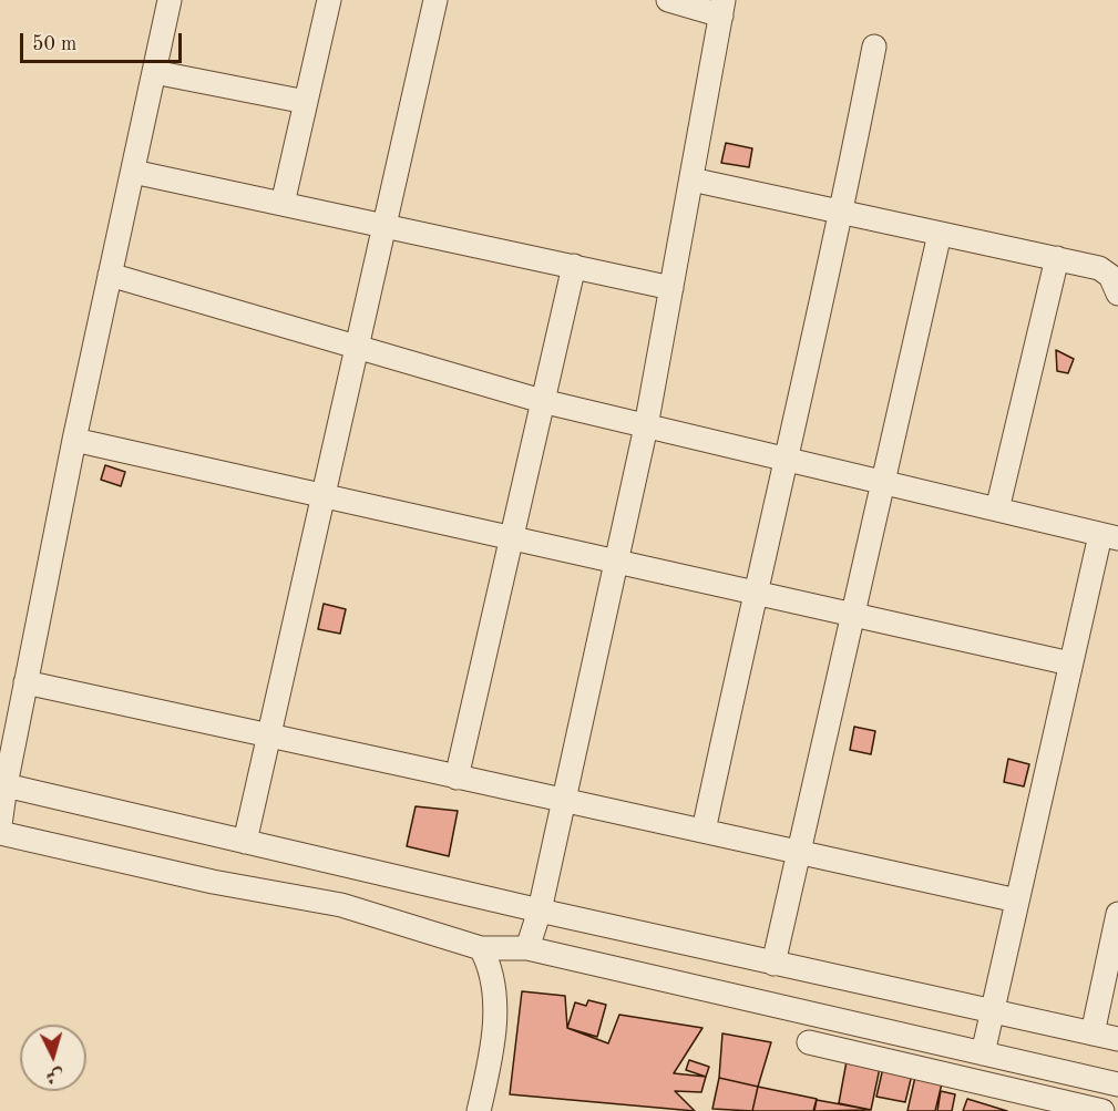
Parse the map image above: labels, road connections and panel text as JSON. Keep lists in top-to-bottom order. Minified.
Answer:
{"scale_bar":"50 m","north":"bottom"}
